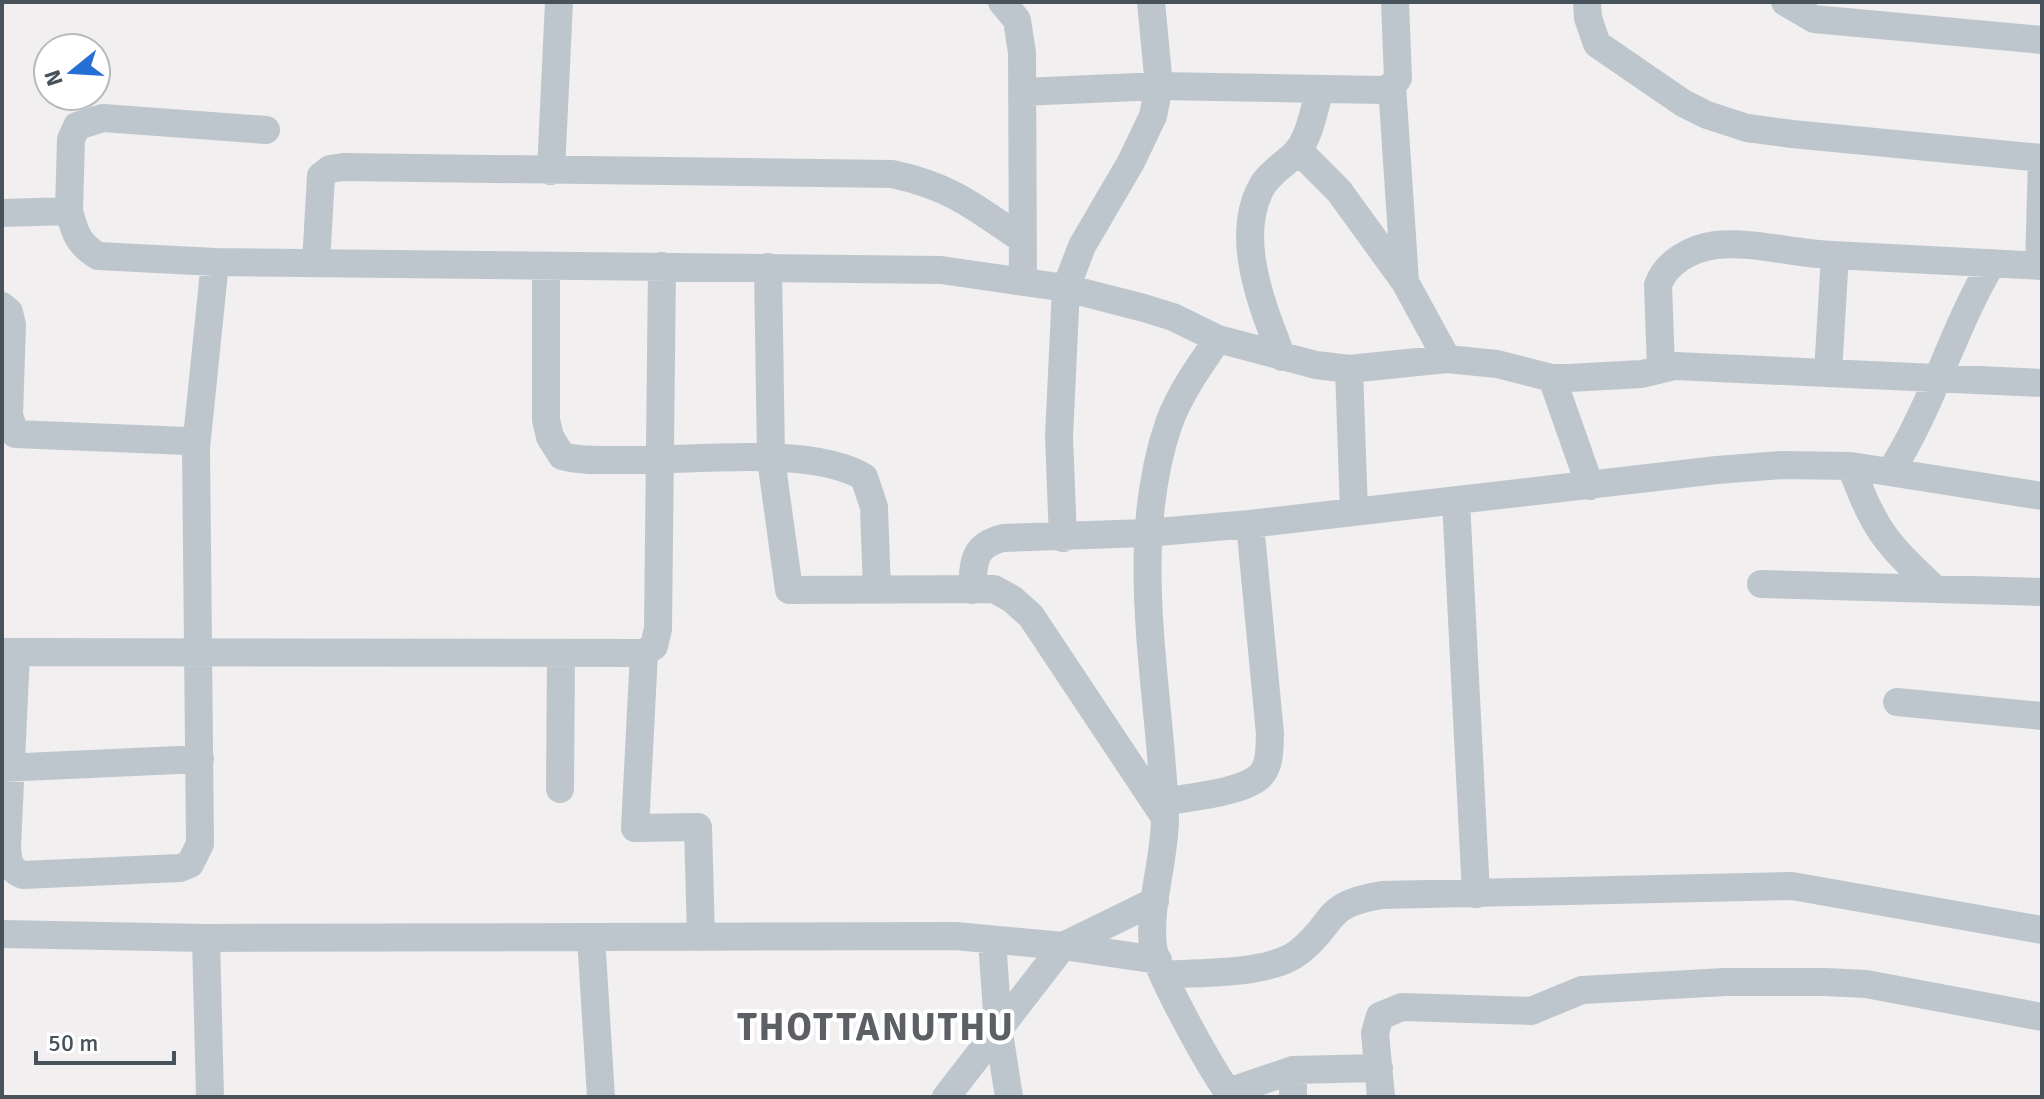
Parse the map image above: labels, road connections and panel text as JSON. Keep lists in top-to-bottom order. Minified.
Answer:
{"districts":["THOTTANUTHU"],"scale_bar":"50 m","north":"left"}
